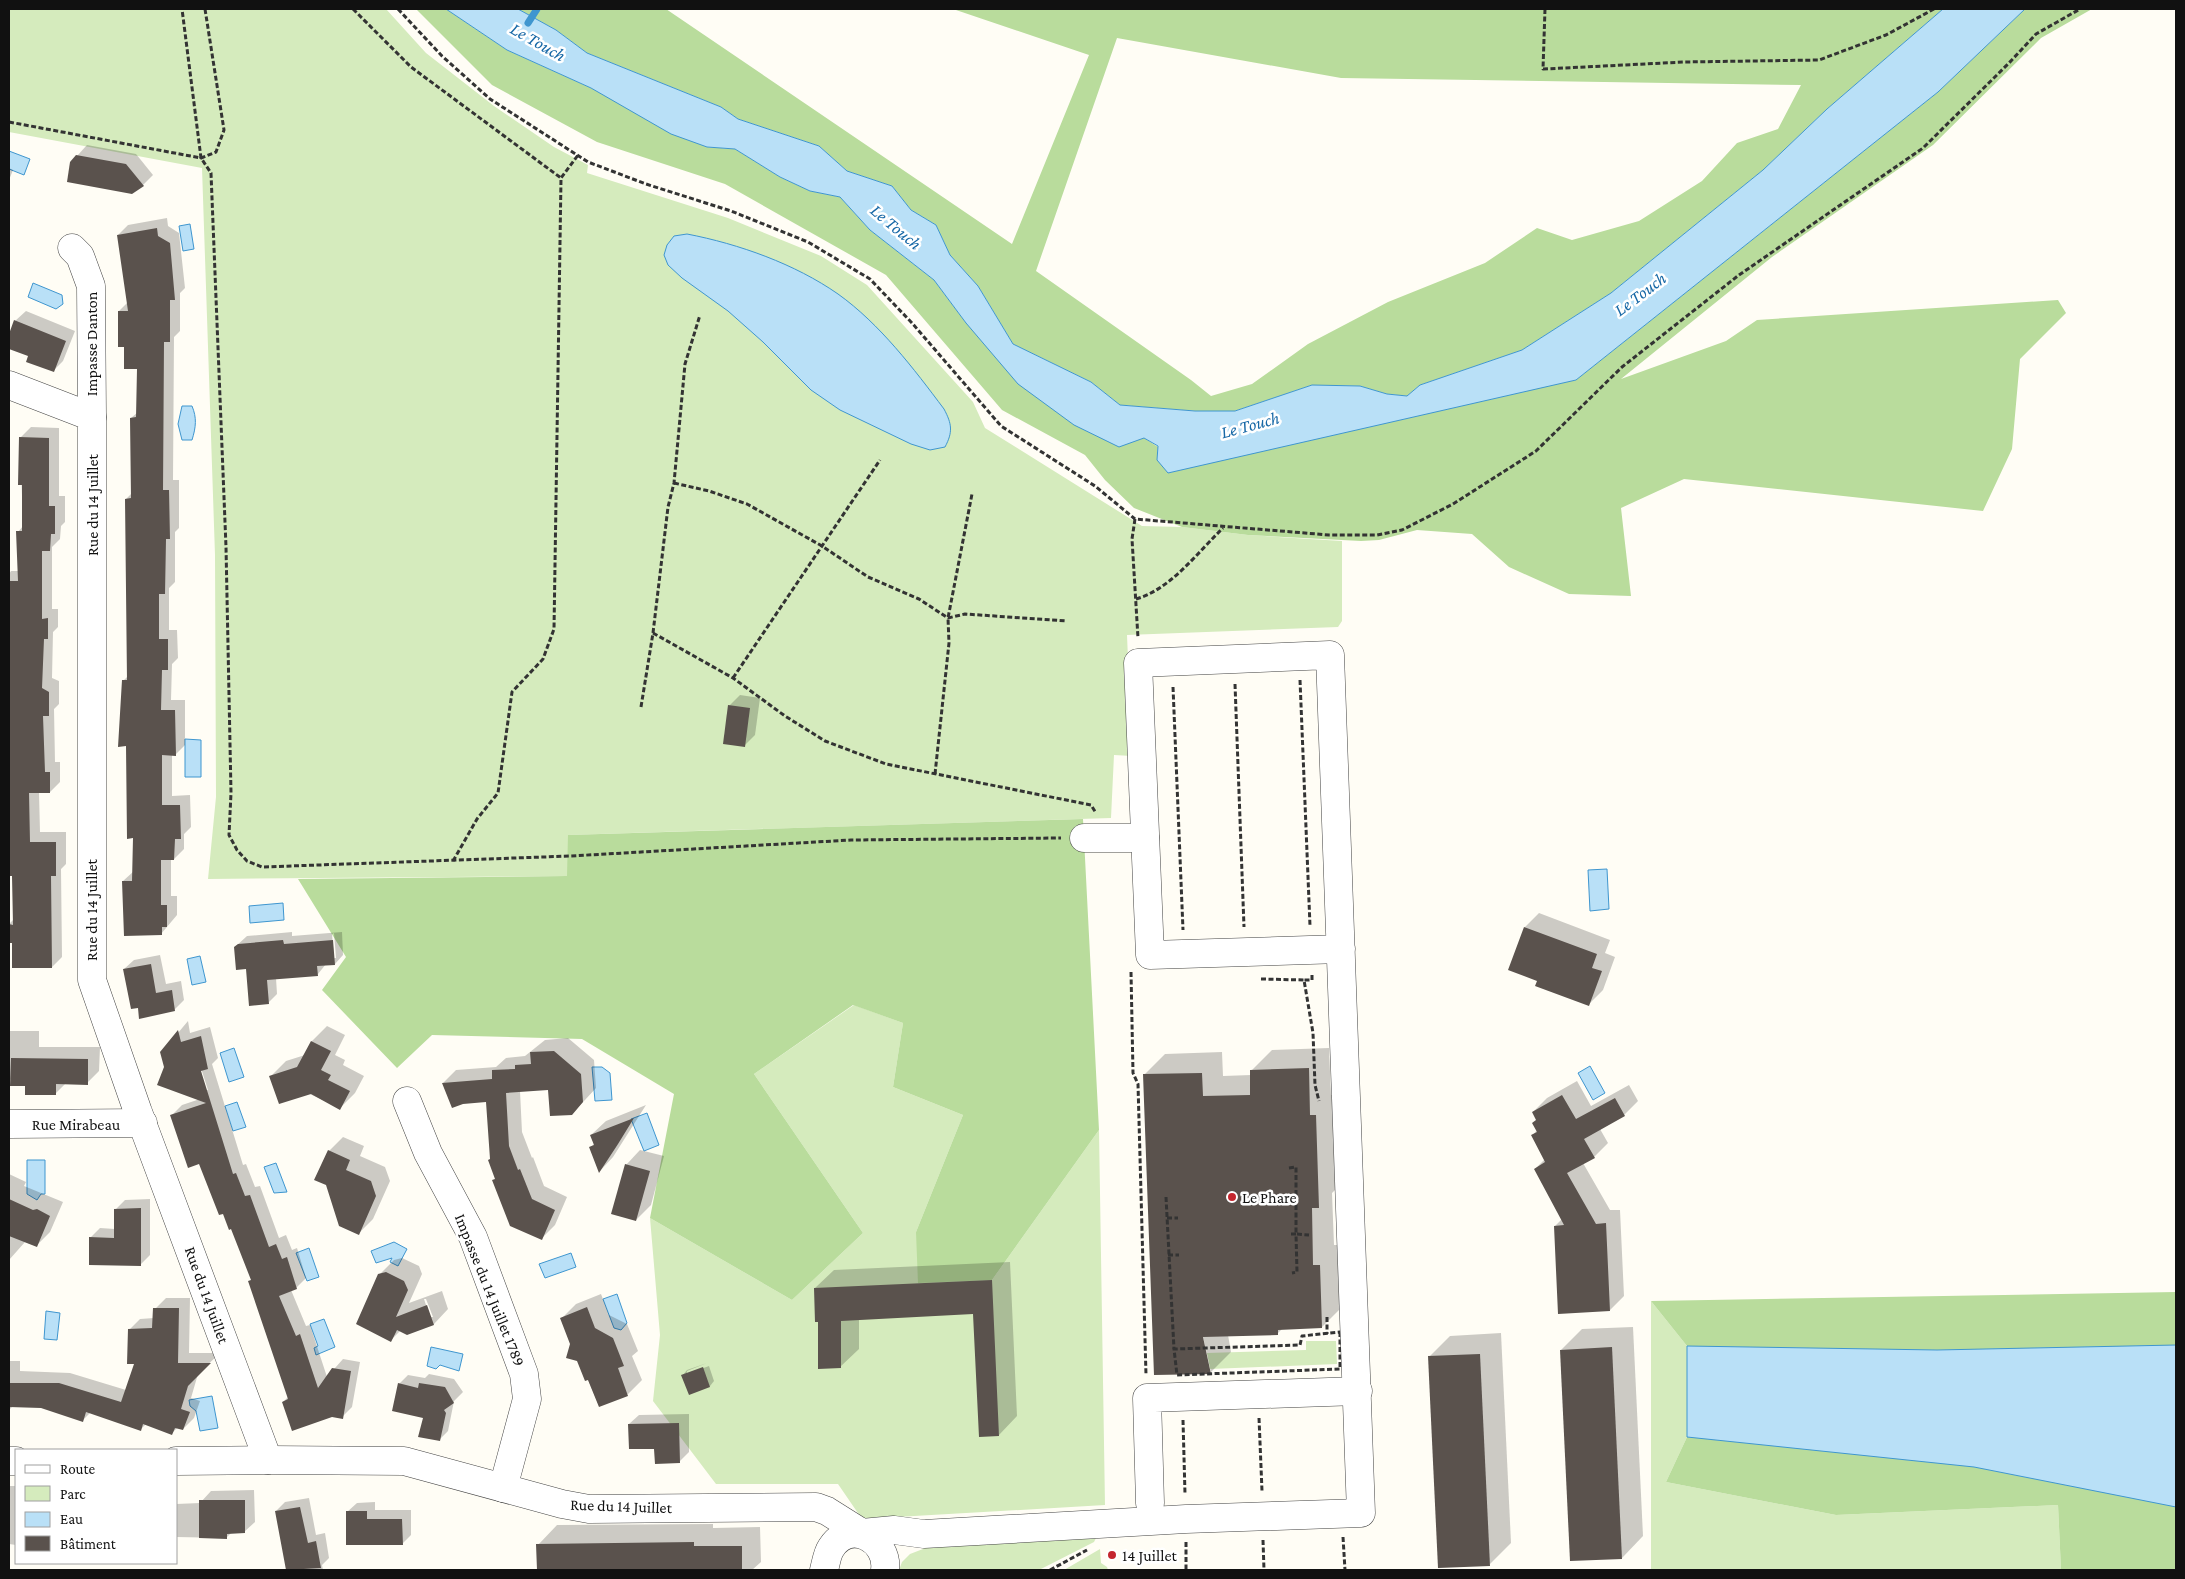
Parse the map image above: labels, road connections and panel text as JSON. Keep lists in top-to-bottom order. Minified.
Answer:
{"streets":{"street":["Impasse Danton","Rue du 14 Juillet","Rue Mirabeau","Impasse du 14 Juillet 1789"]},"crossings":[["Impasse Danton","Rue du 14 Juillet"],["Rue du 14 Juillet","Rue Mirabeau"],["Rue du 14 Juillet","Impasse du 14 Juillet 1789"]],"water":["Le Touch"],"places":["Le Phare","14 Juillet"],"legend":["Route","Parc","Eau","Bâtiment"]}
